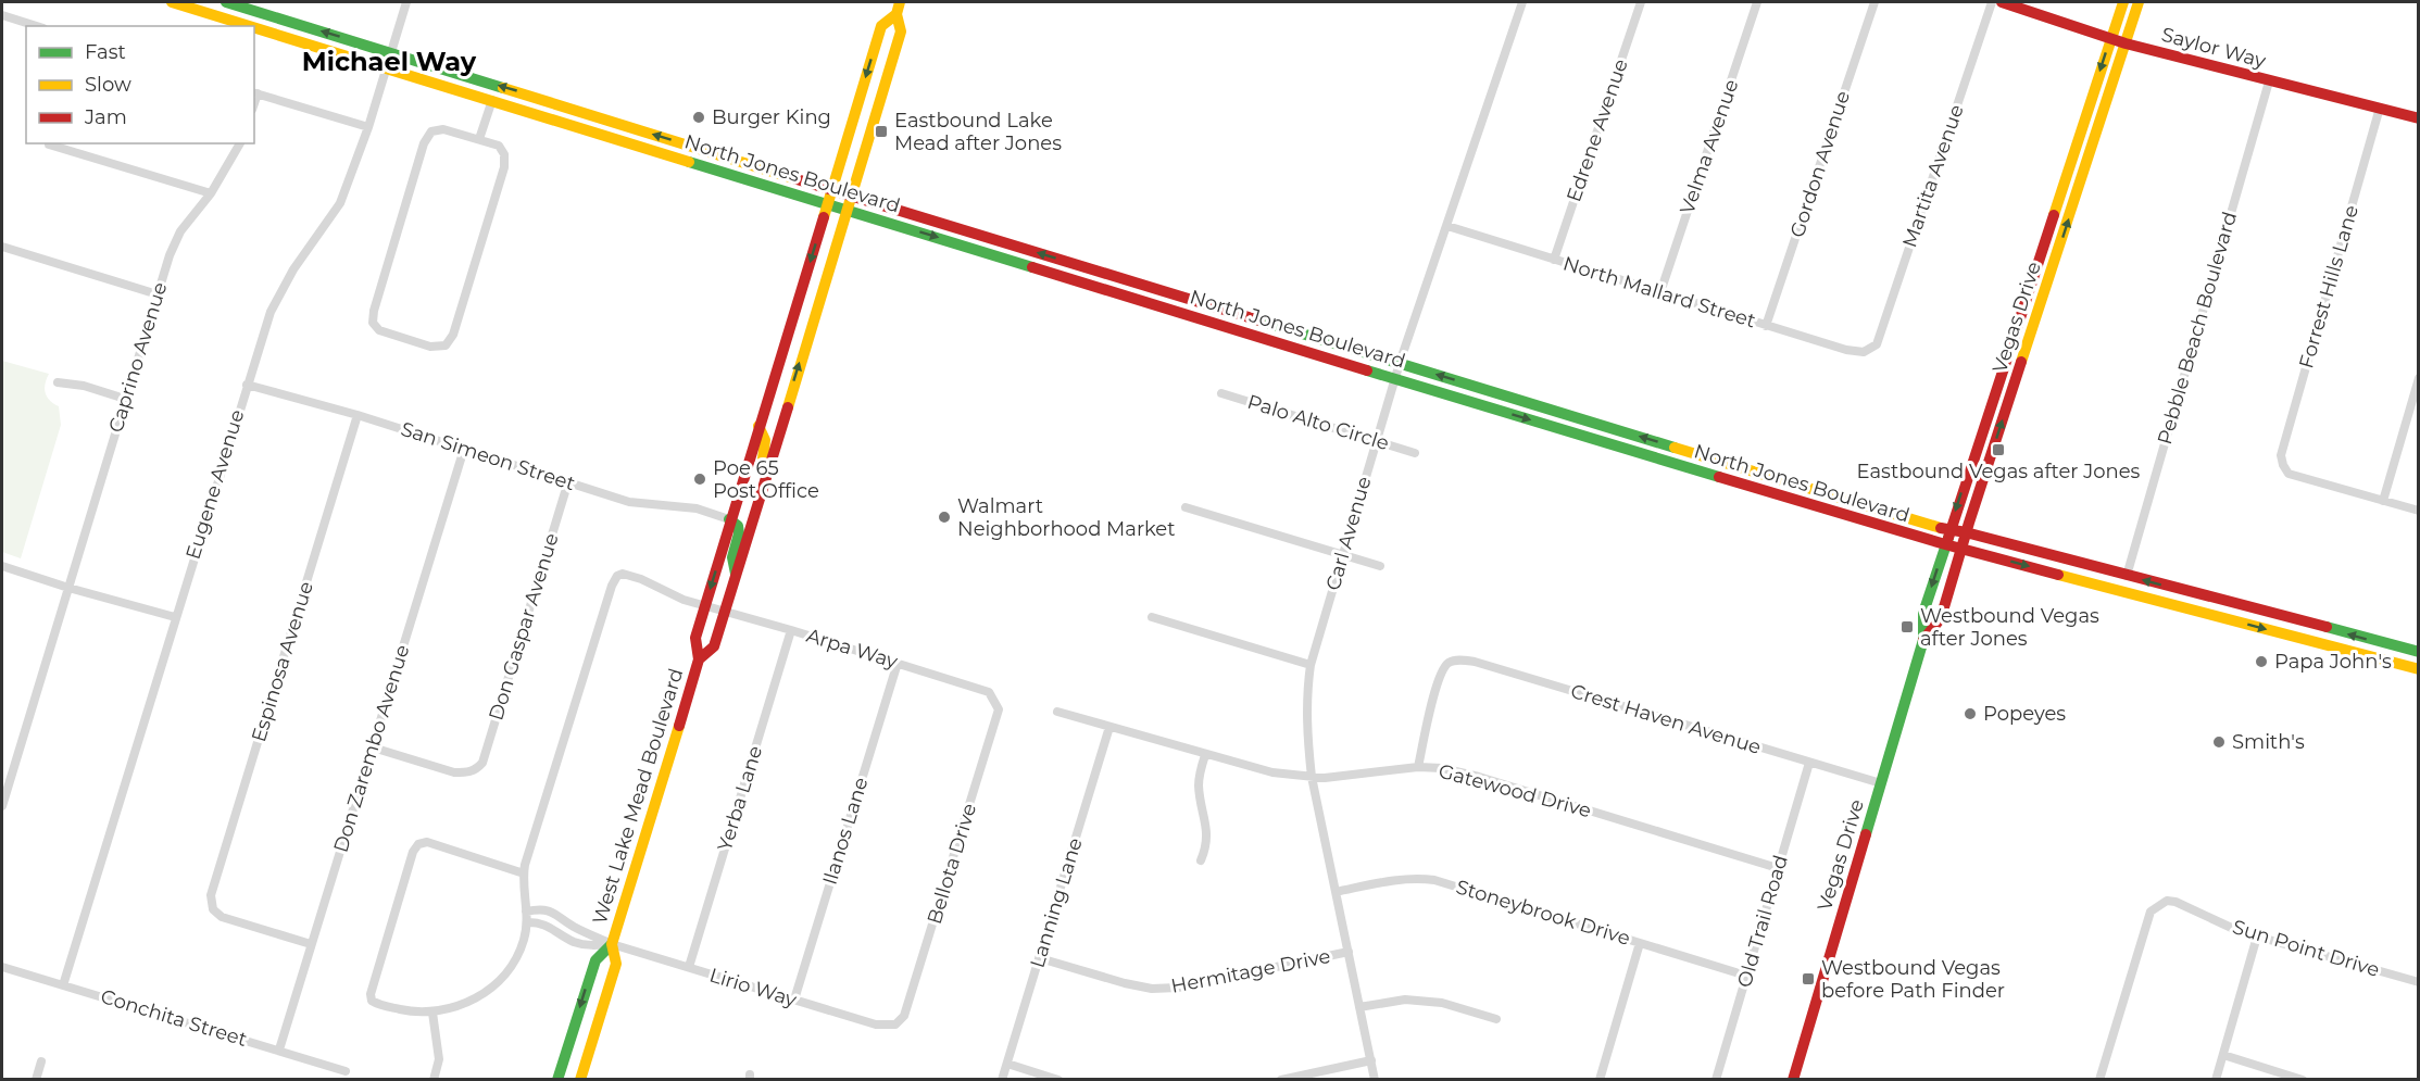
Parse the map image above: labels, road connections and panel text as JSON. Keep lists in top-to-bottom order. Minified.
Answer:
{"streets":{"main road":["Saylor Way","North Jones Boulevard","Vegas Drive","West Lake Mead Boulevard"],"street":["Edrene Avenue","Velma Avenue","Gordon Avenue","Martita Avenue","Forrest Hills Lane","North Mallard Street","Pebble Beach Boulevard","Caprino Avenue","Palo Alto Circle","San Simeon Street","Eugene Avenue","Carl Avenue","Don Gaspar Avenue","Arpa Way","Espinosa Avenue","Crest Haven Avenue","Don Zarembo Avenue","Gatewood Drive","Yerba Lane","Ilanos Lane","Bellota Drive","Lanning Lane","Stoneybrook Drive","Old Trail Road","Sun Point Drive","Hermitage Drive","Lirio Way","Conchita Street"]},"crossings":[["Saylor Way","Forrest Hills Lane"],["Saylor Way","Vegas Drive"],["Saylor Way","Pebble Beach Boulevard"],["Edrene Avenue","North Mallard Street"],["Velma Avenue","North Mallard Street"],["Gordon Avenue","North Mallard Street"],["North Jones Boulevard","Vegas Drive"],["North Jones Boulevard","Pebble Beach Boulevard"],["North Jones Boulevard","Eugene Avenue"],["North Jones Boulevard","Carl Avenue"],["North Jones Boulevard","West Lake Mead Boulevard"],["Martita Avenue","North Mallard Street"],["North Mallard Street","Carl Avenue"],["Vegas Drive","Crest Haven Avenue"],["Palo Alto Circle","Carl Avenue"],["San Simeon Street","Eugene Avenue"],["San Simeon Street","Don Gaspar Avenue"],["San Simeon Street","Espinosa Avenue"],["San Simeon Street","Don Zarembo Avenue"],["San Simeon Street","West Lake Mead Boulevard"],["Eugene Avenue","Conchita Street"],["Carl Avenue","Gatewood Drive"],["Carl Avenue","Stoneybrook Drive"],["Carl Avenue","Hermitage Drive"],["Don Gaspar Avenue","Don Zarembo Avenue"],["Arpa Way","West Lake Mead Boulevard"],["Arpa Way","Yerba Lane"],["Arpa Way","Ilanos Lane"],["Arpa Way","Bellota Drive"],["Espinosa Avenue","Don Zarembo Avenue"],["Crest Haven Avenue","Gatewood Drive"],["Crest Haven Avenue","Old Trail Road"],["Don Zarembo Avenue","Conchita Street"],["Gatewood Drive","Lanning Lane"],["Gatewood Drive","Old Trail Road"],["West Lake Mead Boulevard","Lirio Way"],["Yerba Lane","Lirio Way"],["Ilanos Lane","Lirio Way"],["Bellota Drive","Lirio Way"],["Lanning Lane","Hermitage Drive"],["Stoneybrook Drive","Old Trail Road"]],"districts":["Michael Way"],"places":{"other":["Burger King","Poe 65 Post Office","Walmart Neighborhood Market","Papa John's","Popeyes","Smith's"],"transit":["Eastbound Lake Mead after Jones","Eastbound Vegas after Jones","Westbound Vegas after Jones","Westbound Vegas before Path Finder"]},"legend":["Fast","Slow","Jam"]}
